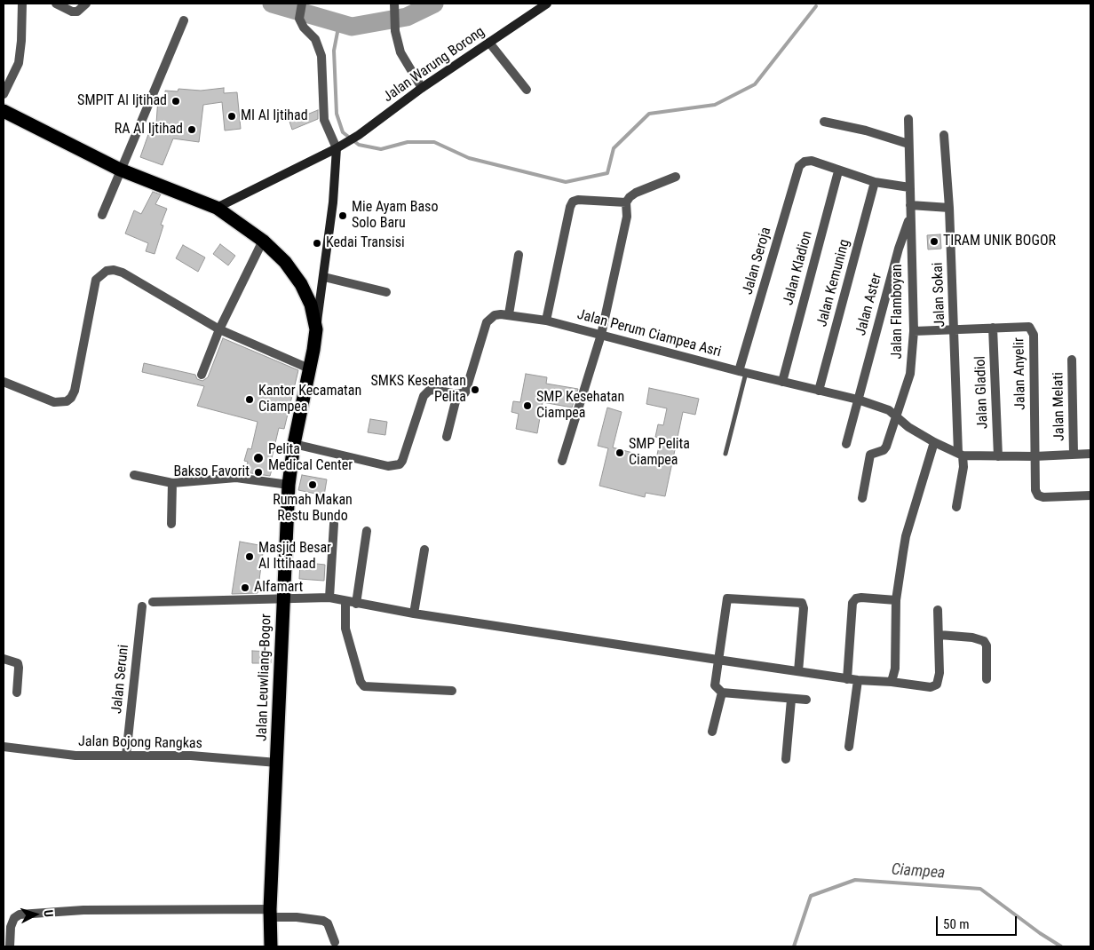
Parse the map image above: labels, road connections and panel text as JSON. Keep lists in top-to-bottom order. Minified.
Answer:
{"streets":{"highway":["Jalan Leuwliang-Bogor"],"main road":["Jalan Warung Borong"],"street":["Jalan Seroja","Jalan Kladion","Jalan Kemuning","Jalan Sokai","Jalan Aster","Jalan Flamboyan","Jalan Perum Ciampea Asri","Jalan Anyelir","Jalan Gladiol","Jalan Melati","Jalan Seruni","Jalan Bojong Rangkas"]},"crossings":[["Jalan Warung Borong","Jalan Leuwliang-Bogor"],["Jalan Seroja","Jalan Kladion"],["Jalan Seroja","Jalan Perum Ciampea Asri"],["Jalan Kladion","Jalan Perum Ciampea Asri"],["Jalan Kemuning","Jalan Perum Ciampea Asri"],["Jalan Sokai","Jalan Perum Ciampea Asri"],["Jalan Sokai","Jalan Anyelir"],["Jalan Aster","Jalan Flamboyan"],["Jalan Aster","Jalan Perum Ciampea Asri"],["Jalan Flamboyan","Jalan Perum Ciampea Asri"],["Jalan Flamboyan","Jalan Anyelir"],["Jalan Perum Ciampea Asri","Jalan Anyelir"],["Jalan Perum Ciampea Asri","Jalan Gladiol"],["Jalan Perum Ciampea Asri","Jalan Melati"],["Jalan Anyelir","Jalan Gladiol"],["Jalan Leuwliang-Bogor","Jalan Bojong Rangkas"],["Jalan Seruni","Jalan Bojong Rangkas"]],"water":["Ciampea"],"places":["SMPIT Al Ijtihad","MI Al Ijtihad","RA Al Ijtihad","Mie Ayam Baso Solo Baru","TIRAM UNIK BOGOR","Kedai Transisi","SMKS Kesehatan Pelita","Kantor Kecamatan Ciampea","SMP Kesehatan Ciampea","SMP Pelita Ciampea","Pelita Medical Center","Bakso Favorit","Rumah Makan Restu Bundo","Masjid Besar Al Ittihaad","Alfamart"],"scale_bar":"50 m","north":"right"}
